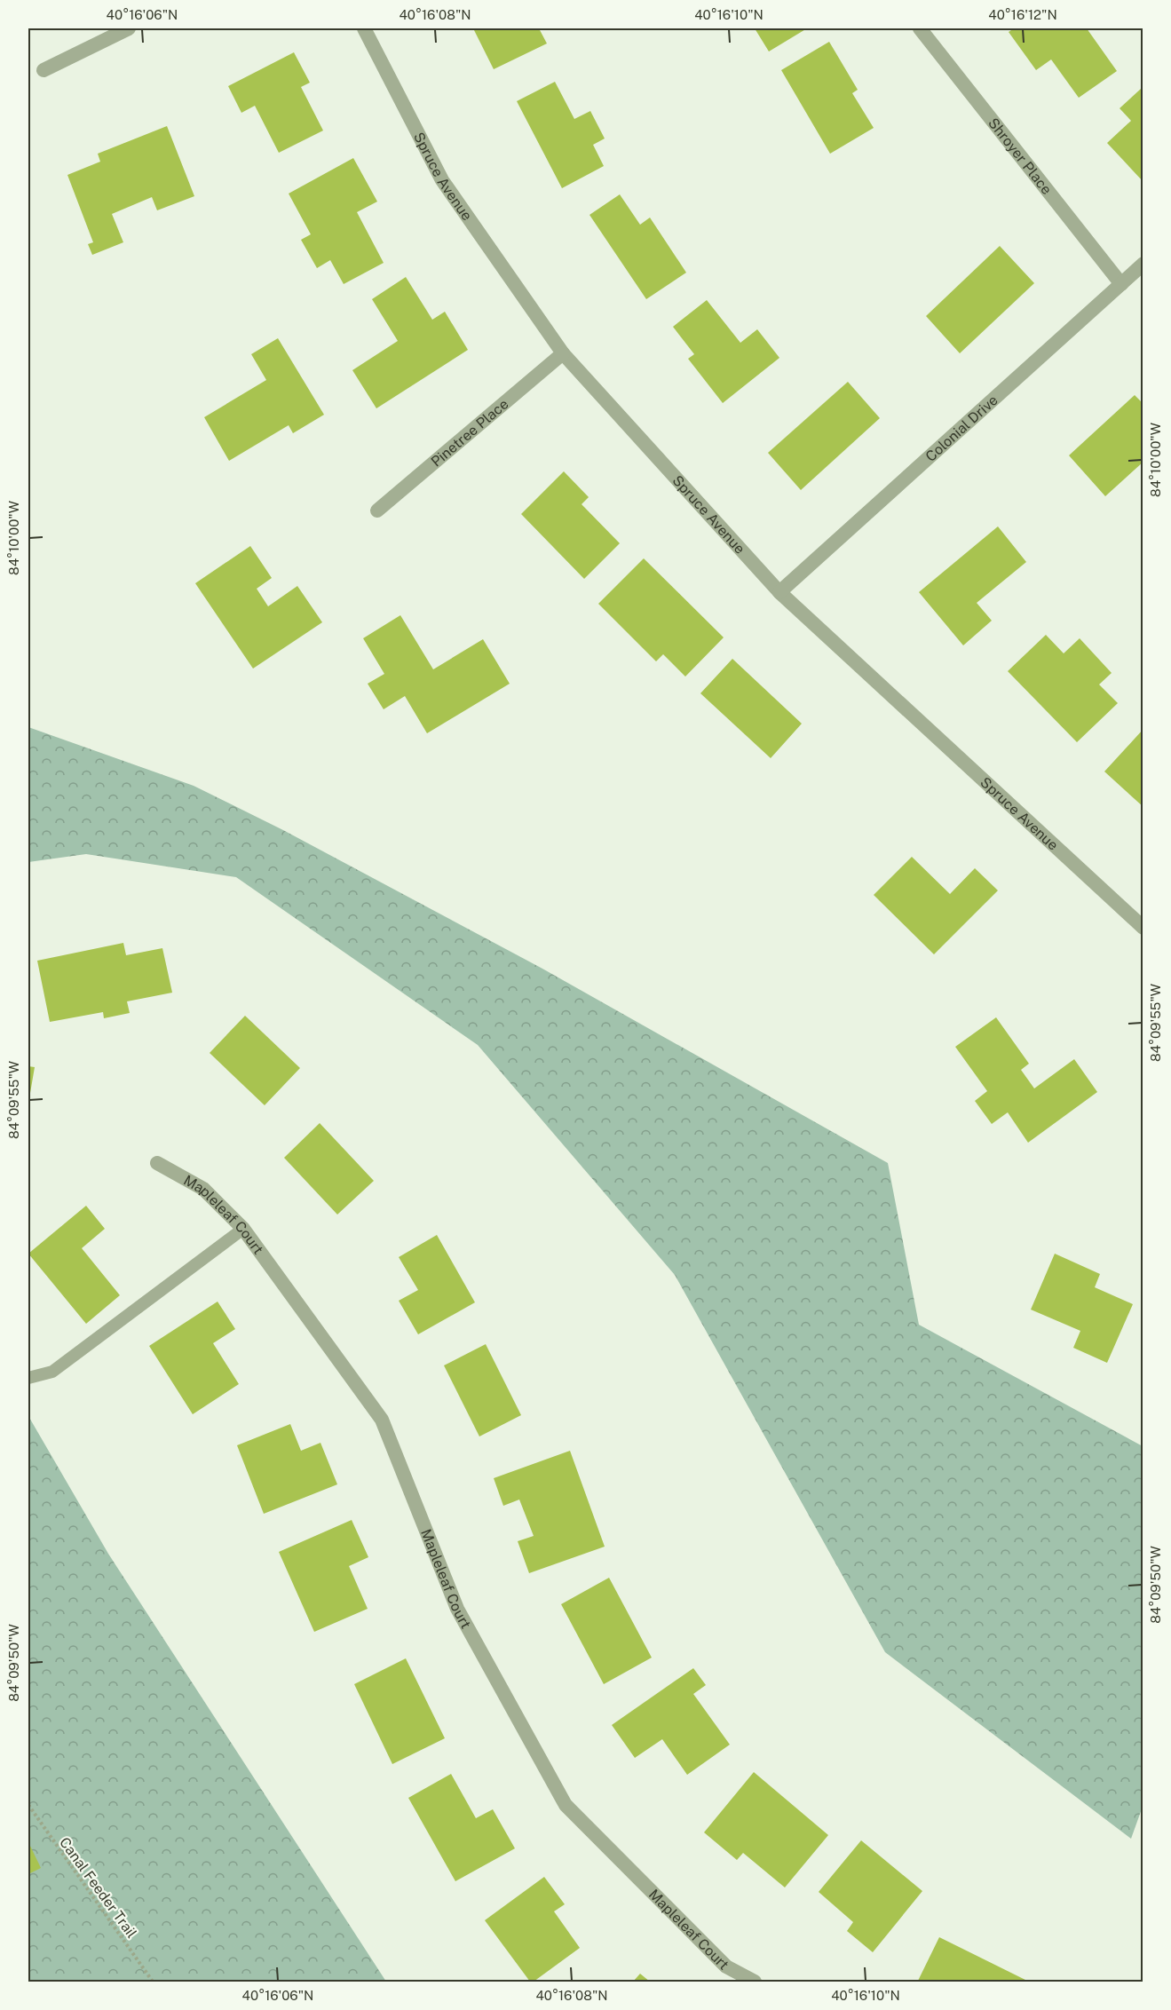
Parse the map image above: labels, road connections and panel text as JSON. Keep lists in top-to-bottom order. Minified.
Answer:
{"streets":{"street":["Shroyer Place","Spruce Avenue","Colonial Drive","Pinetree Place","Mapleleaf Court"],"path":["Canal Feeder Trail"]},"crossings":[["Shroyer Place","Colonial Drive"],["Spruce Avenue","Colonial Drive"],["Spruce Avenue","Pinetree Place"]],"coordinates":["40°16'06\"N","40°16'08\"N","40°16'10\"N","40°16'12\"N","84°10'00\"W","84°09'55\"W","84°09'50\"W"]}
